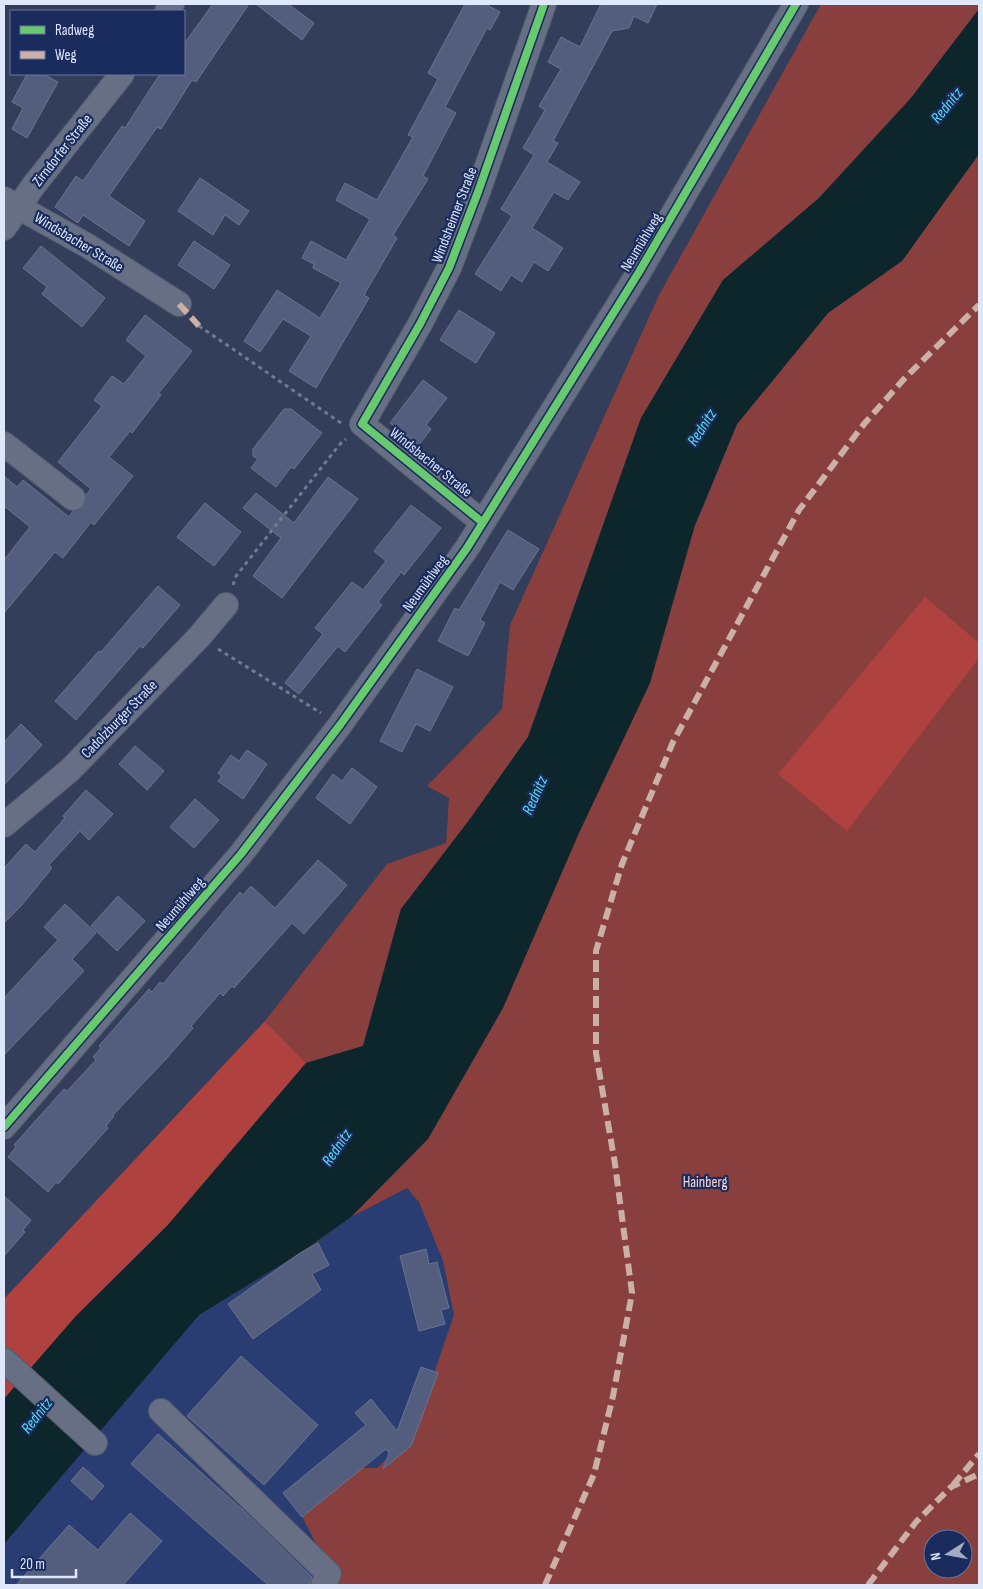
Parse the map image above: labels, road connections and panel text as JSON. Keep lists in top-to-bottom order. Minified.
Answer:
{"streets":{"street":["Zirndorfer Straße","Windsheimer Straße","Windsbacher Straße","Neumühlweg","Cadolzburger Straße"]},"crossings":[["Zirndorfer Straße","Windsbacher Straße"],["Windsheimer Straße","Windsbacher Straße"],["Windsbacher Straße","Neumühlweg"]],"water":["Rednitz"],"parks":["Hainberg"],"legend":["Radweg","Weg"],"scale_bar":"20 m","north":"left"}
